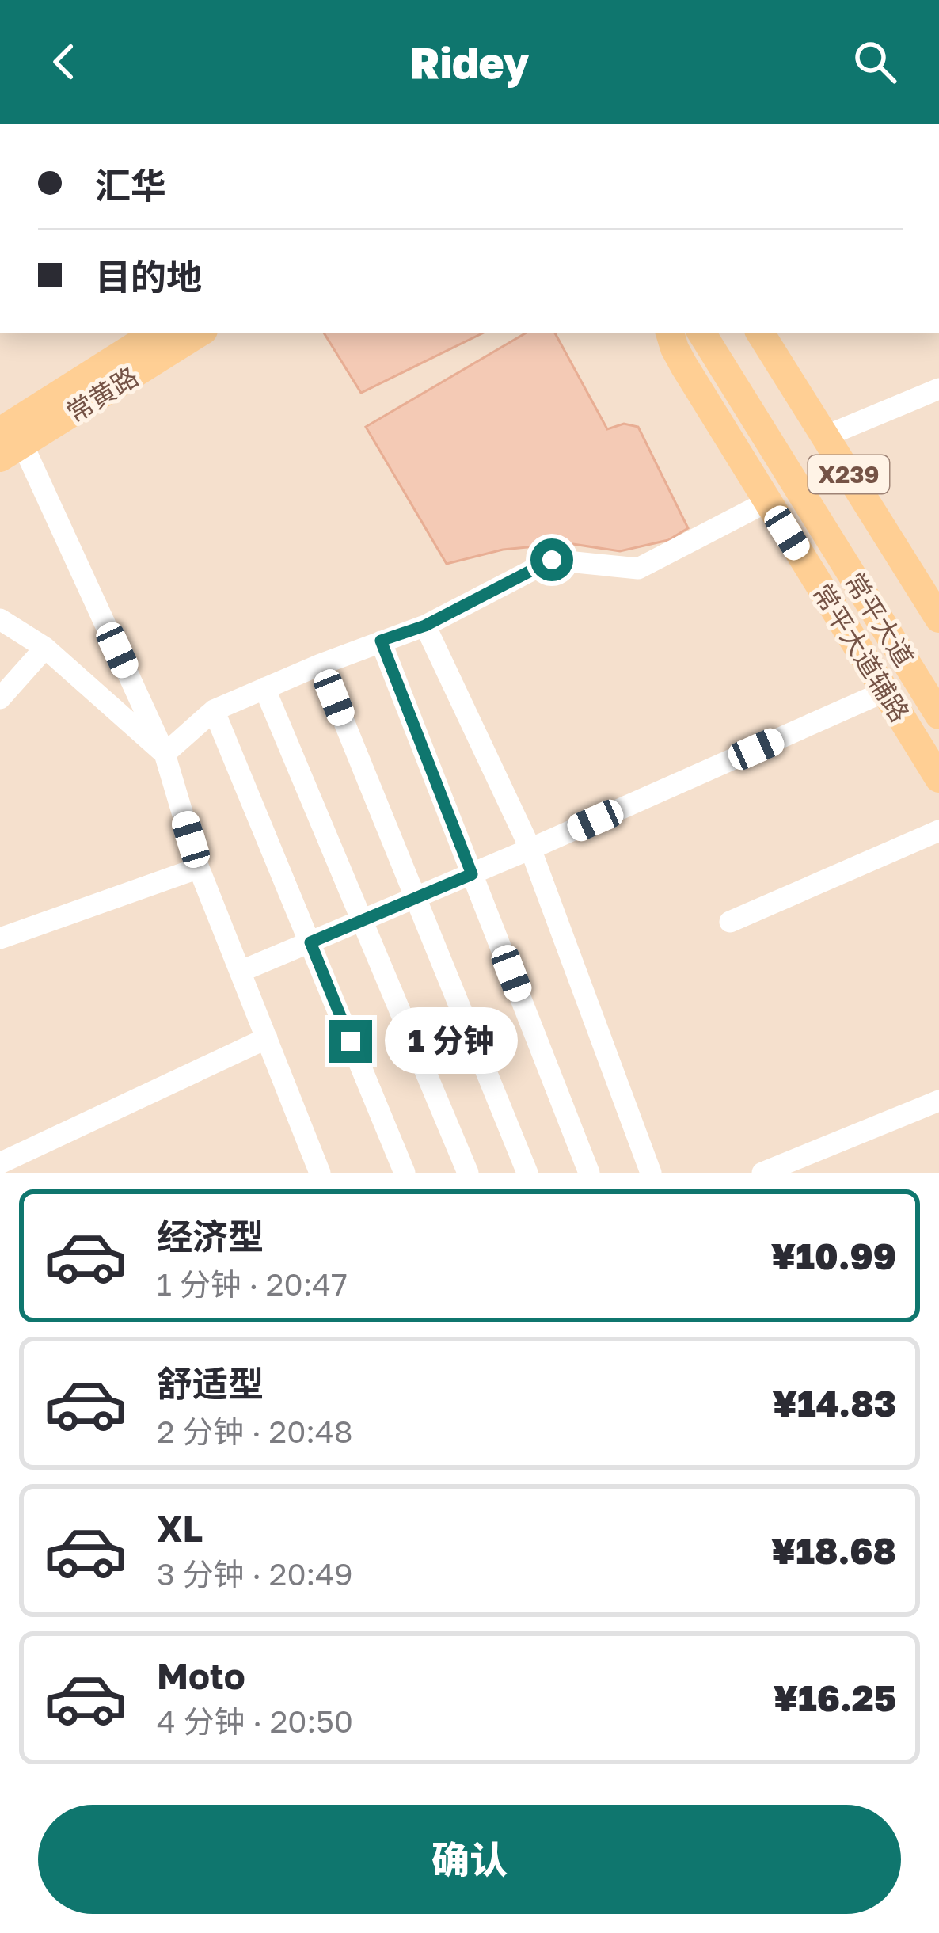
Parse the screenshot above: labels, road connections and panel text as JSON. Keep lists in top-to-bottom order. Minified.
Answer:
{"streets":{"main road":["常黄路","X239","常平大道","常平大道辅路"]},"page":{"header":"Ridey","banner":["汇华","目的地"],"bubble":"1 分钟","list":[{"name":"经济型","note":"1 分钟 · 20:47","value":"¥10.99"},{"name":"舒适型","note":"2 分钟 · 20:48","value":"¥14.83"},{"name":"XL","note":"3 分钟 · 20:49","value":"¥18.68"},{"name":"Moto","note":"4 分钟 · 20:50","value":"¥16.25"}],"buttons":"确认"}}
